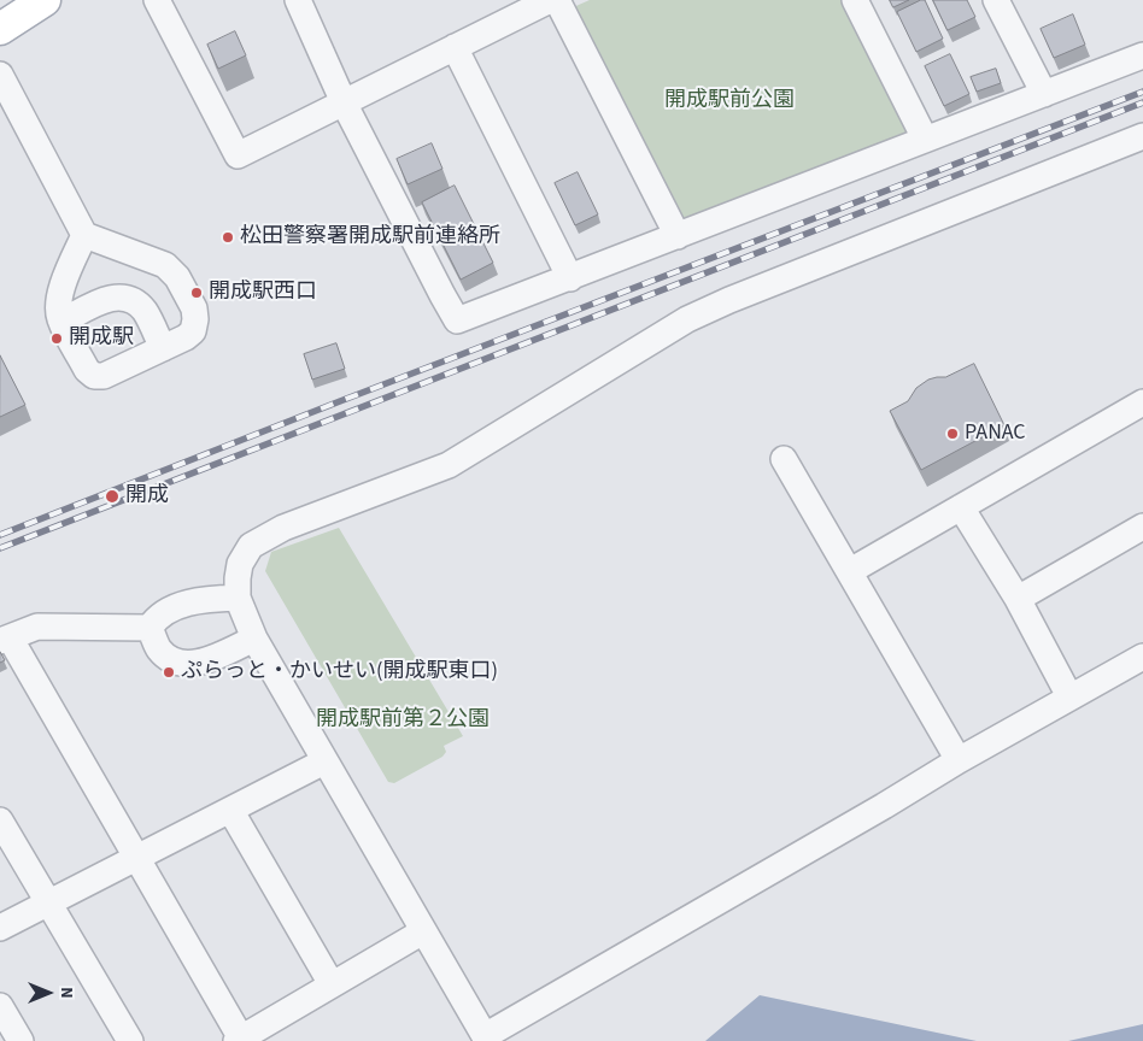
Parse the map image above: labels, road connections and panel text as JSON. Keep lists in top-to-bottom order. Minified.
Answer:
{"parks":["開成駅前公園","開成駅前第２公園"],"places":["松田警察署開成駅前連絡所","開成駅西口","開成駅","PANAC","開成","ぷらっと・かいせい(開成駅東口)"],"north":"right"}
